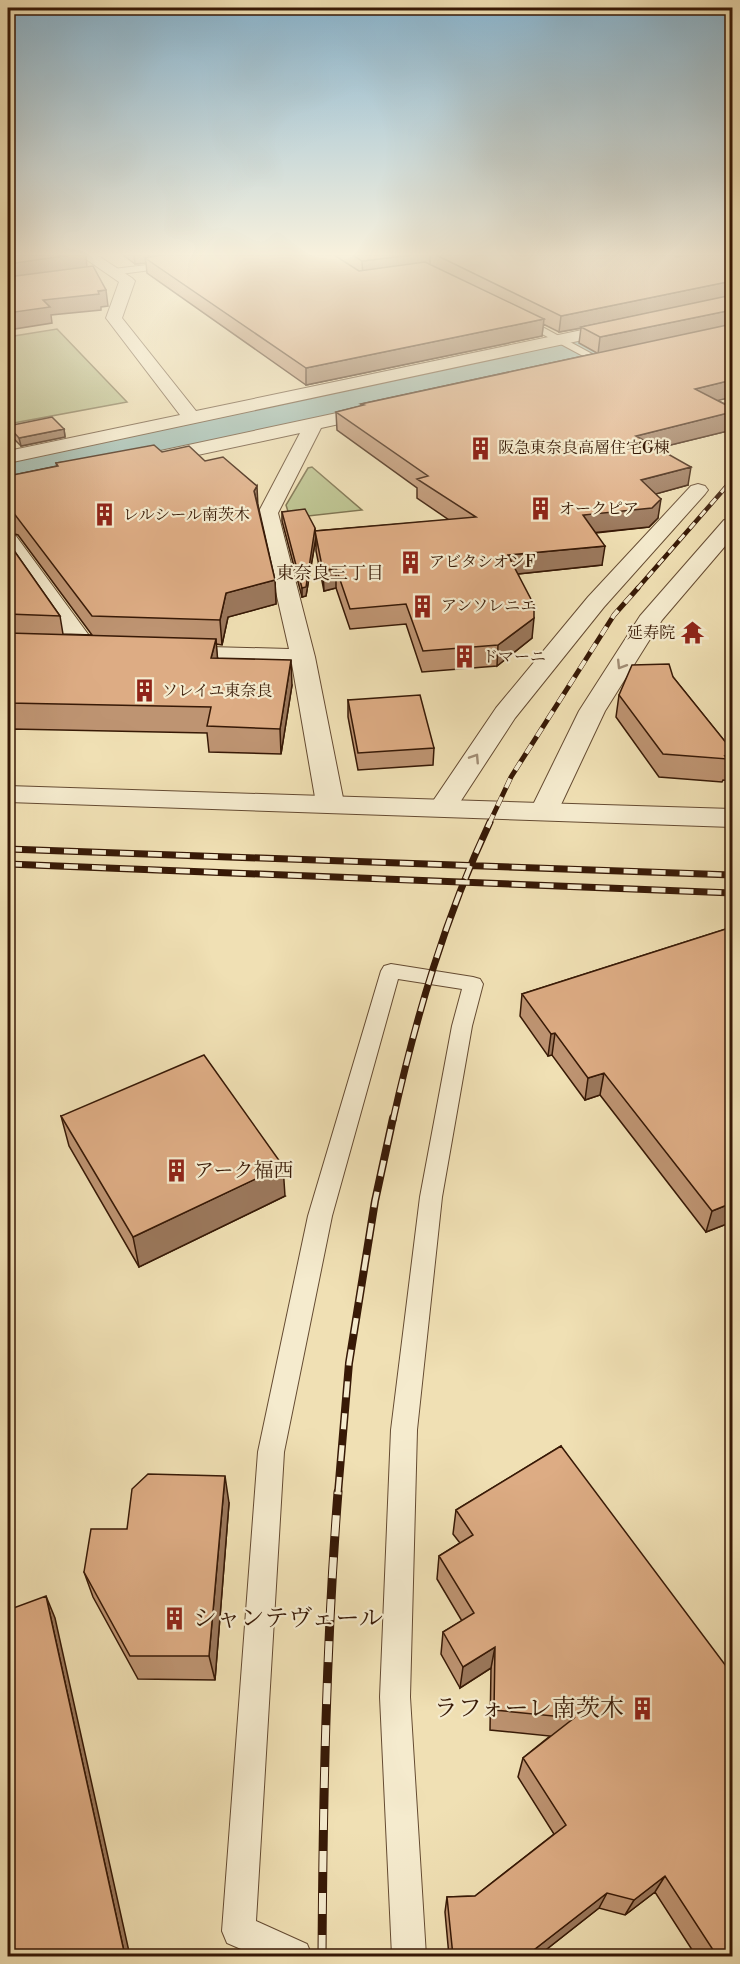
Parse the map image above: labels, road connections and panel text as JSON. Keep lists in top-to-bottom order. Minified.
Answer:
{"districts":["東奈良三丁目"],"places":{"building":["阪急東奈良高層住宅G棟","オークピア","レルシール南茨木","アビタシオンF","アンソレニエ","ドマーニ","ソレイユ東奈良","アーク福西","シャンテヴェール","ラフォーレ南茨木"],"temple":["延寿院"]}}
